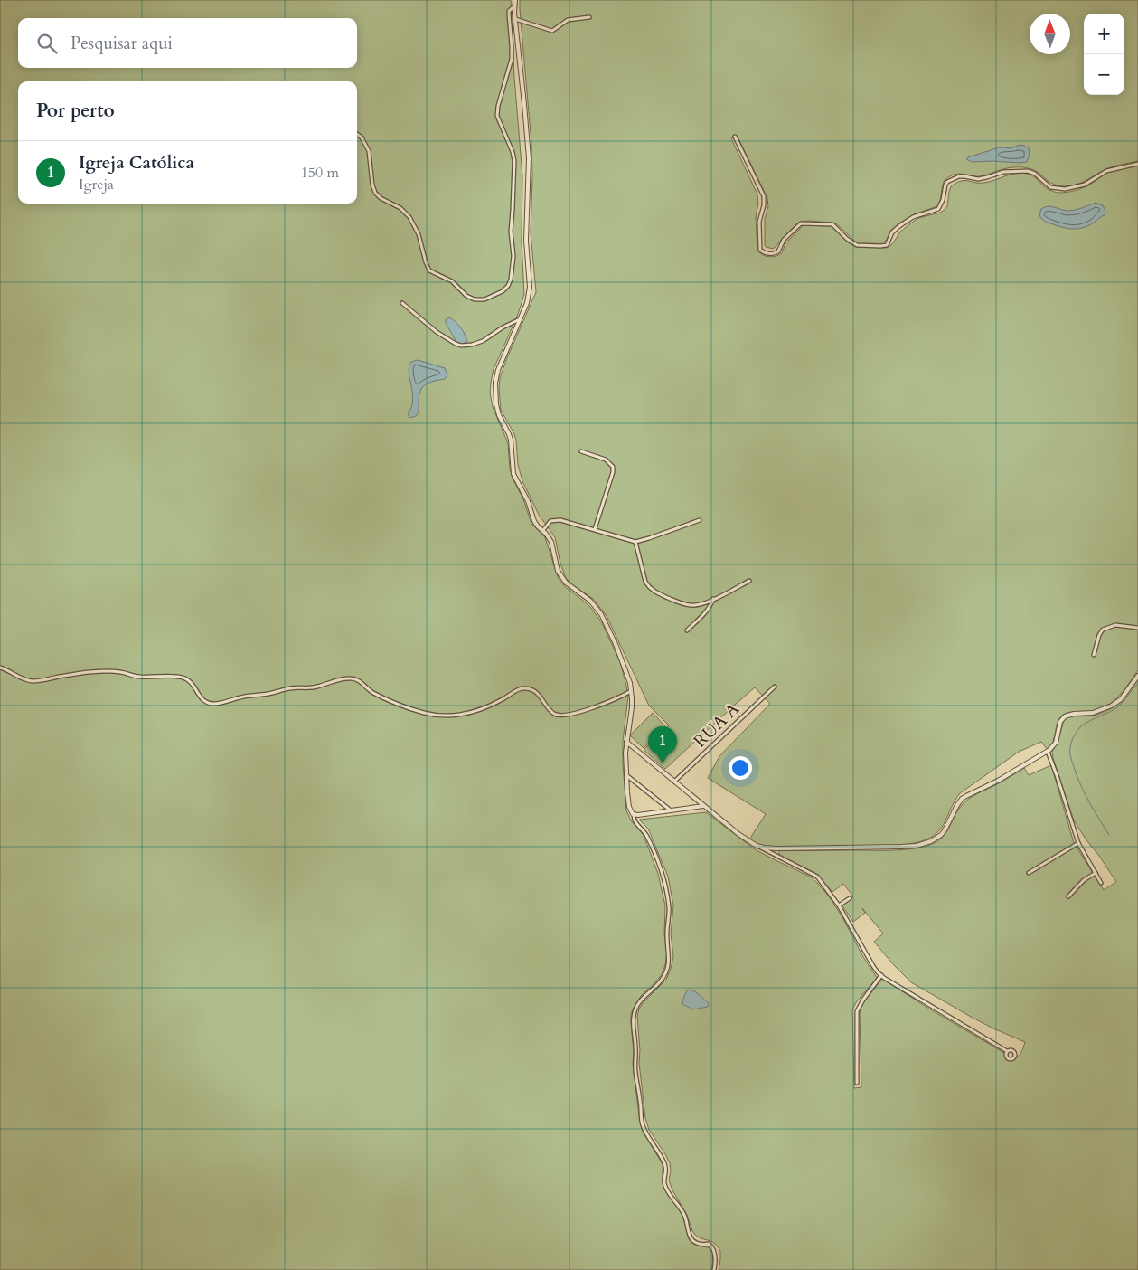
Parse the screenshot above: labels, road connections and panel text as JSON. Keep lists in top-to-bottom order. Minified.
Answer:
{"streets":{"street":["RUA A"]},"north":"top","page":{"map_buttons":["+","−"],"search":"Pesquisar aqui","heading":"Por perto","list":[{"mark":"1","name":"Igreja Católica","note":"Igreja","value":"150 m"}],"pins":"1"}}
